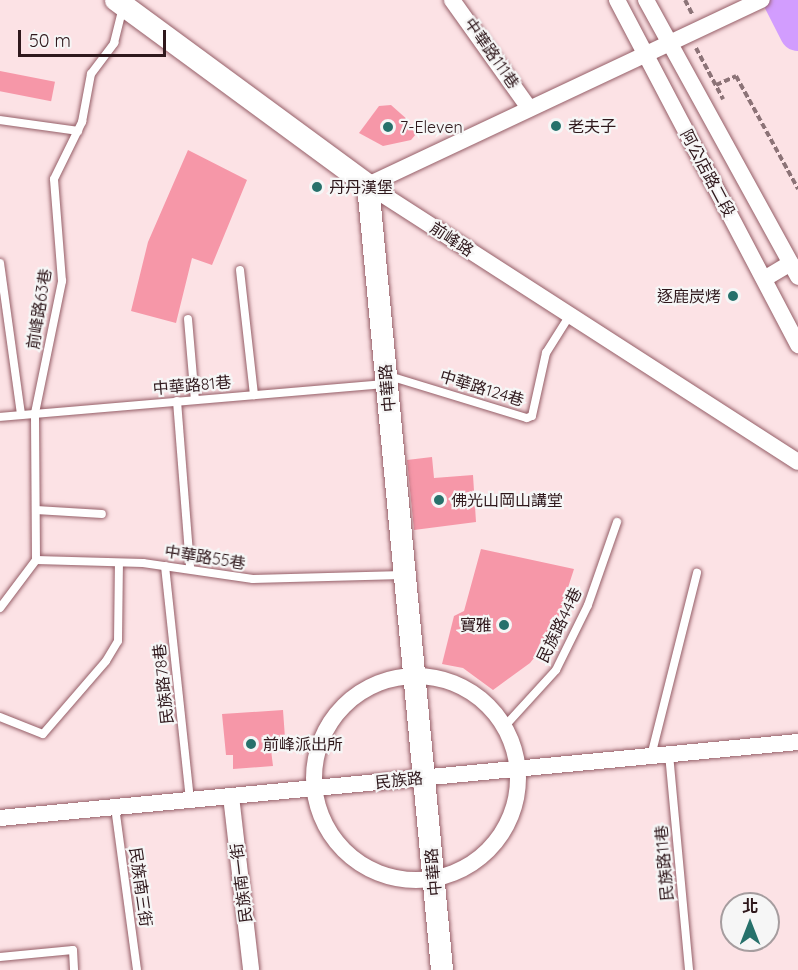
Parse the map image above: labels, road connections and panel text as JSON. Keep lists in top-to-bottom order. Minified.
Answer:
{"streets":{"main road":["前峰路","中華路"],"street":["中華路111巷","阿公店路二段","民族路","民族南一街"],"lane":["前峰路63巷","中華路81巷","中華路124巷","中華路55巷","民族路44巷","民族路78巷","民族路11巷","民族南三街"]},"crossings":[["前峰路","前峰路63巷"],["前峰路","中華路"],["前峰路","中華路124巷"],["前峰路63巷","中華路81巷"],["前峰路63巷","中華路55巷"],["中華路81巷","中華路"],["中華路81巷","中華路124巷"],["中華路","中華路124巷"],["中華路","中華路55巷"],["中華路","民族路"],["中華路55巷","民族路78巷"],["民族路78巷","民族路"],["民族路","民族路11巷"],["民族路","民族南一街"],["民族路","民族南三街"]],"places":["老夫子","7-Eleven","丹丹漢堡","逐鹿炭烤","佛光山岡山講堂","寶雅","前峰派出所"],"scale_bar":"50 m","north":"top"}
